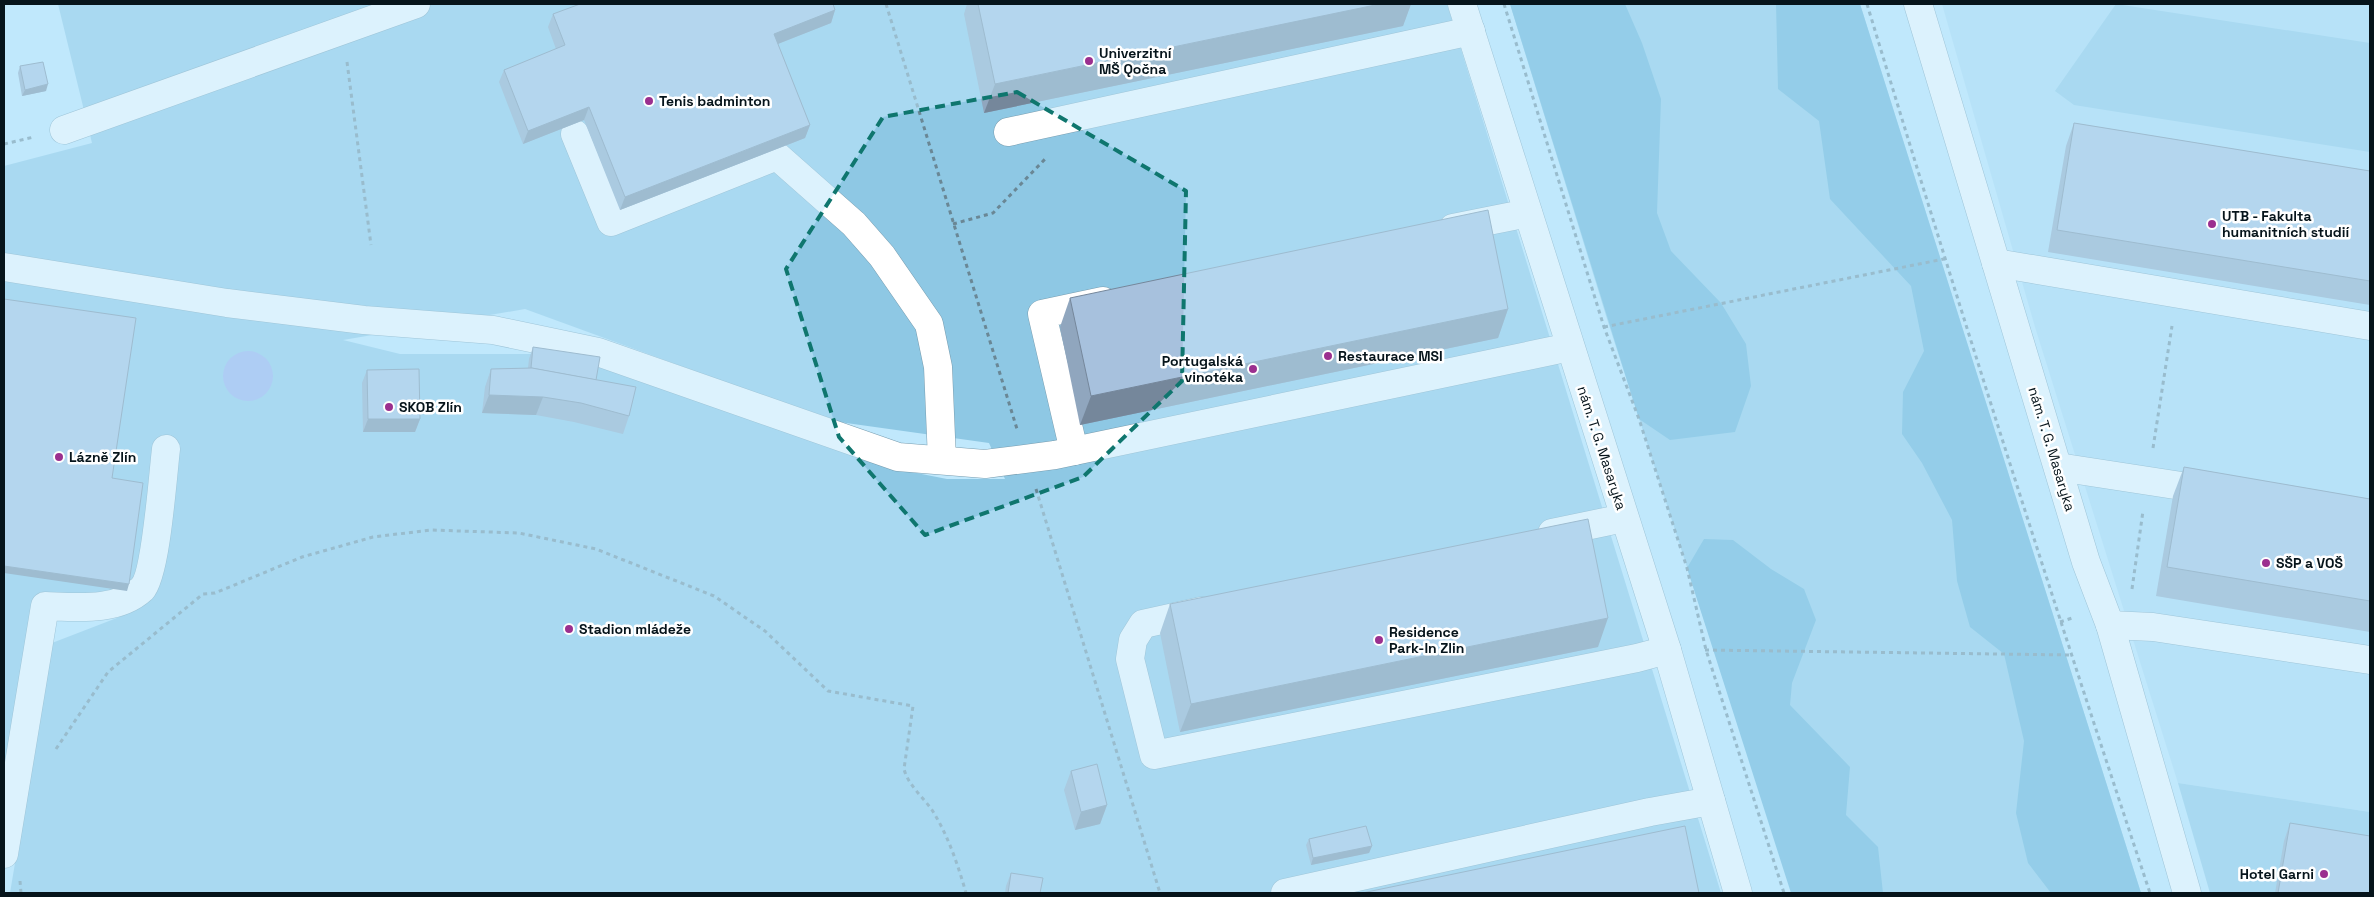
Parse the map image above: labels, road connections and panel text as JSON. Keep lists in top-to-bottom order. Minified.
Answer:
{"streets":{"street":["nám. T. G. Masaryka"]},"places":["Univerzitní MŠ Qočna","Tenis badminton","UTB - Fakulta humanitních studií","Restaurace MSI","Portugalská vinotéka","SKOB Zlín","Lázně Zlín","SŠP a VOŠ","Stadion mládeže","Residence Park-In Zlin","Hotel Garni"]}
